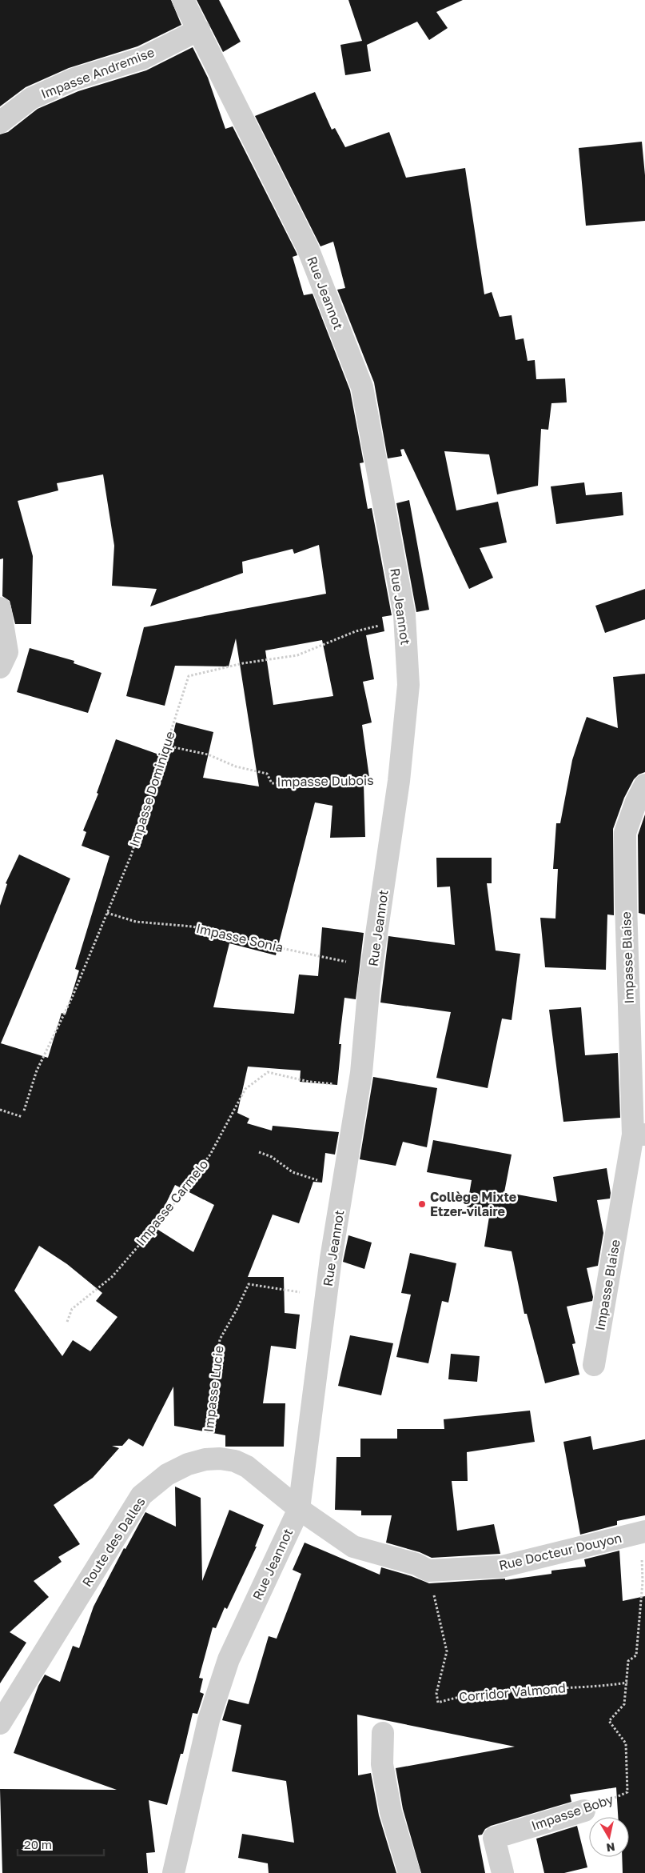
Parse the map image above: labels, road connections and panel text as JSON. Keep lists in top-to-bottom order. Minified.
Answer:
{"streets":{"street":["Impasse Andremise","Rue Jeannot","Impasse Blaise","Route des Dalles","Rue Docteur Douyon","Impasse Boby"],"path":["Impasse Dubois","Impasse Dominique","Impasse Sonia","Impasse Carmelo","Impasse Lucie","Corridor Valmond"]},"crossings":[["Impasse Andremise","Rue Jeannot"],["Rue Jeannot","Impasse Dubois"],["Rue Jeannot","Impasse Dominique"],["Rue Jeannot","Impasse Sonia"],["Rue Jeannot","Impasse Carmelo"],["Rue Jeannot","Impasse Lucie"],["Rue Jeannot","Route des Dalles"],["Rue Jeannot","Rue Docteur Douyon"],["Impasse Dubois","Impasse Dominique"],["Impasse Dominique","Impasse Sonia"],["Impasse Lucie","Route des Dalles"],["Route des Dalles","Rue Docteur Douyon"],["Rue Docteur Douyon","Corridor Valmond"],["Rue Docteur Douyon","Impasse Boby"],["Corridor Valmond","Impasse Boby"]],"places":["Collège Mixte Etzer-vilaire"],"scale_bar":"20 m","north":"bottom"}
